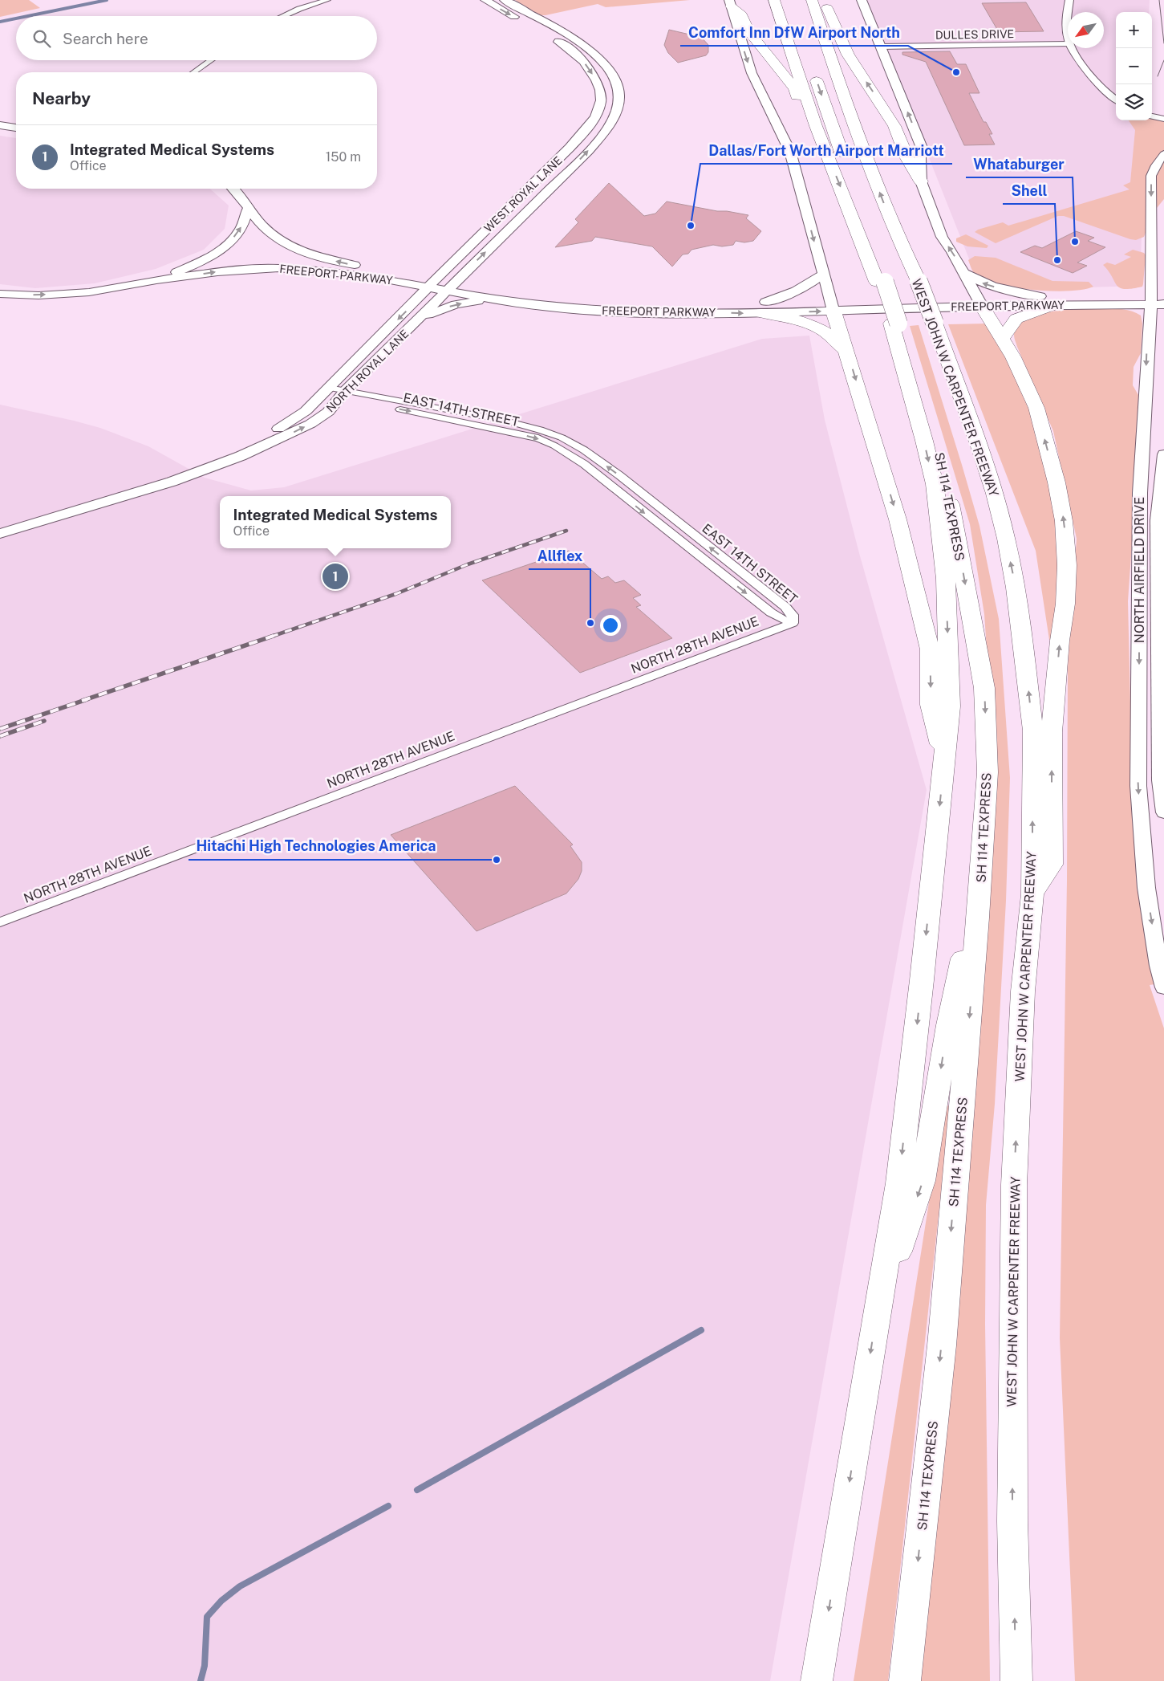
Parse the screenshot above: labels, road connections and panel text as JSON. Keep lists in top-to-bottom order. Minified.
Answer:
{"streets":{"highway":["WEST JOHN W CARPENTER FREEWAY","SH 114 TEXPRESS"],"main road":["WEST ROYAL LANE","FREEPORT PARKWAY","NORTH ROYAL LANE","NORTH AIRFIELD DRIVE"],"street":["DULLES DRIVE","EAST 14TH STREET","NORTH 28TH AVENUE"]},"crossings":[["WEST ROYAL LANE","FREEPORT PARKWAY"],["WEST ROYAL LANE","NORTH ROYAL LANE"],["WEST ROYAL LANE","EAST 14TH STREET"],["FREEPORT PARKWAY","NORTH ROYAL LANE"],["FREEPORT PARKWAY","NORTH AIRFIELD DRIVE"],["NORTH ROYAL LANE","EAST 14TH STREET"],["EAST 14TH STREET","NORTH 28TH AVENUE"]],"one_way":["NORTH AIRFIELD DRIVE"],"places":["Comfort Inn DfW Airport North","Dallas/Fort Worth Airport Marriott","Whataburger","Shell","Allflex","Hitachi High Technologies America"],"north":"bottom left","page":{"map_buttons":["+","−"],"search":"Search here","heading":"Nearby","list":[{"mark":"1","name":"Integrated Medical Systems","note":"Office","value":"150 m"}],"popup":["Integrated Medical Systems","Office"],"pins":"1"}}
